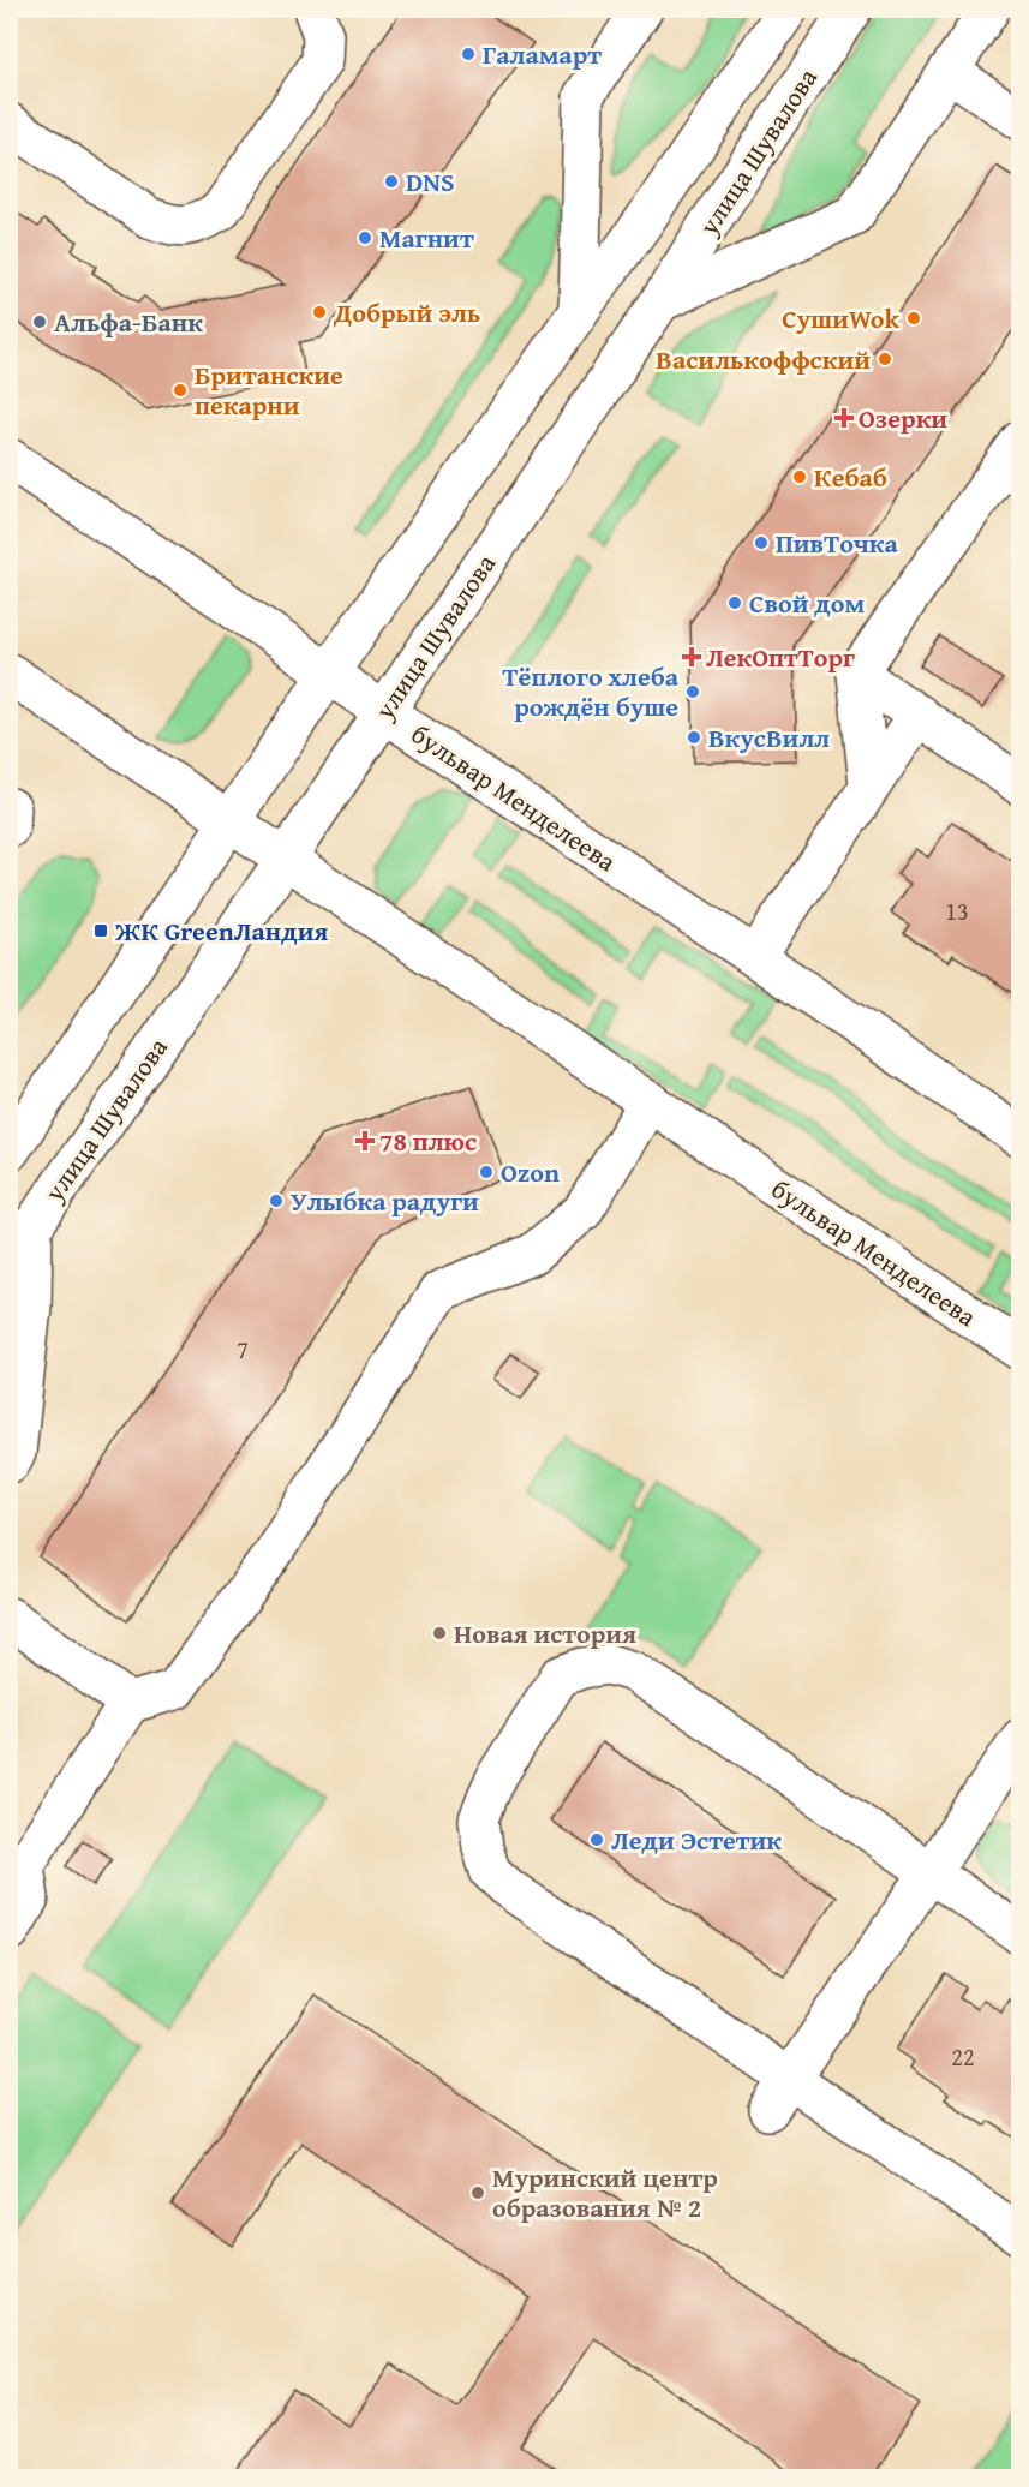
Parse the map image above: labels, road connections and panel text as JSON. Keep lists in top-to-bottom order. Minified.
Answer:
{"streets":{"street":["улица Шувалова","бульвар Менделеева"]},"crossings":[["улица Шувалова","бульвар Менделеева"]],"places":{"other":["Галамарт","DNS","Магнит","Добрый эль","СушиWok","Альфа-Банк","Василькоффский","Британские пекарни","Кебаб","ПивТочка","Свой дом","Тёплого хлеба рождён буше","ВкусВилл","Ozon","Улыбка радуги","Новая история","Леди Эстетик","Муринский центр образования № 2"],"health":["Озерки","ЛекОптТорг","78 плюс"],"transit":["ЖК GreenЛандия"]},"house_numbers":["13","7","22"]}
